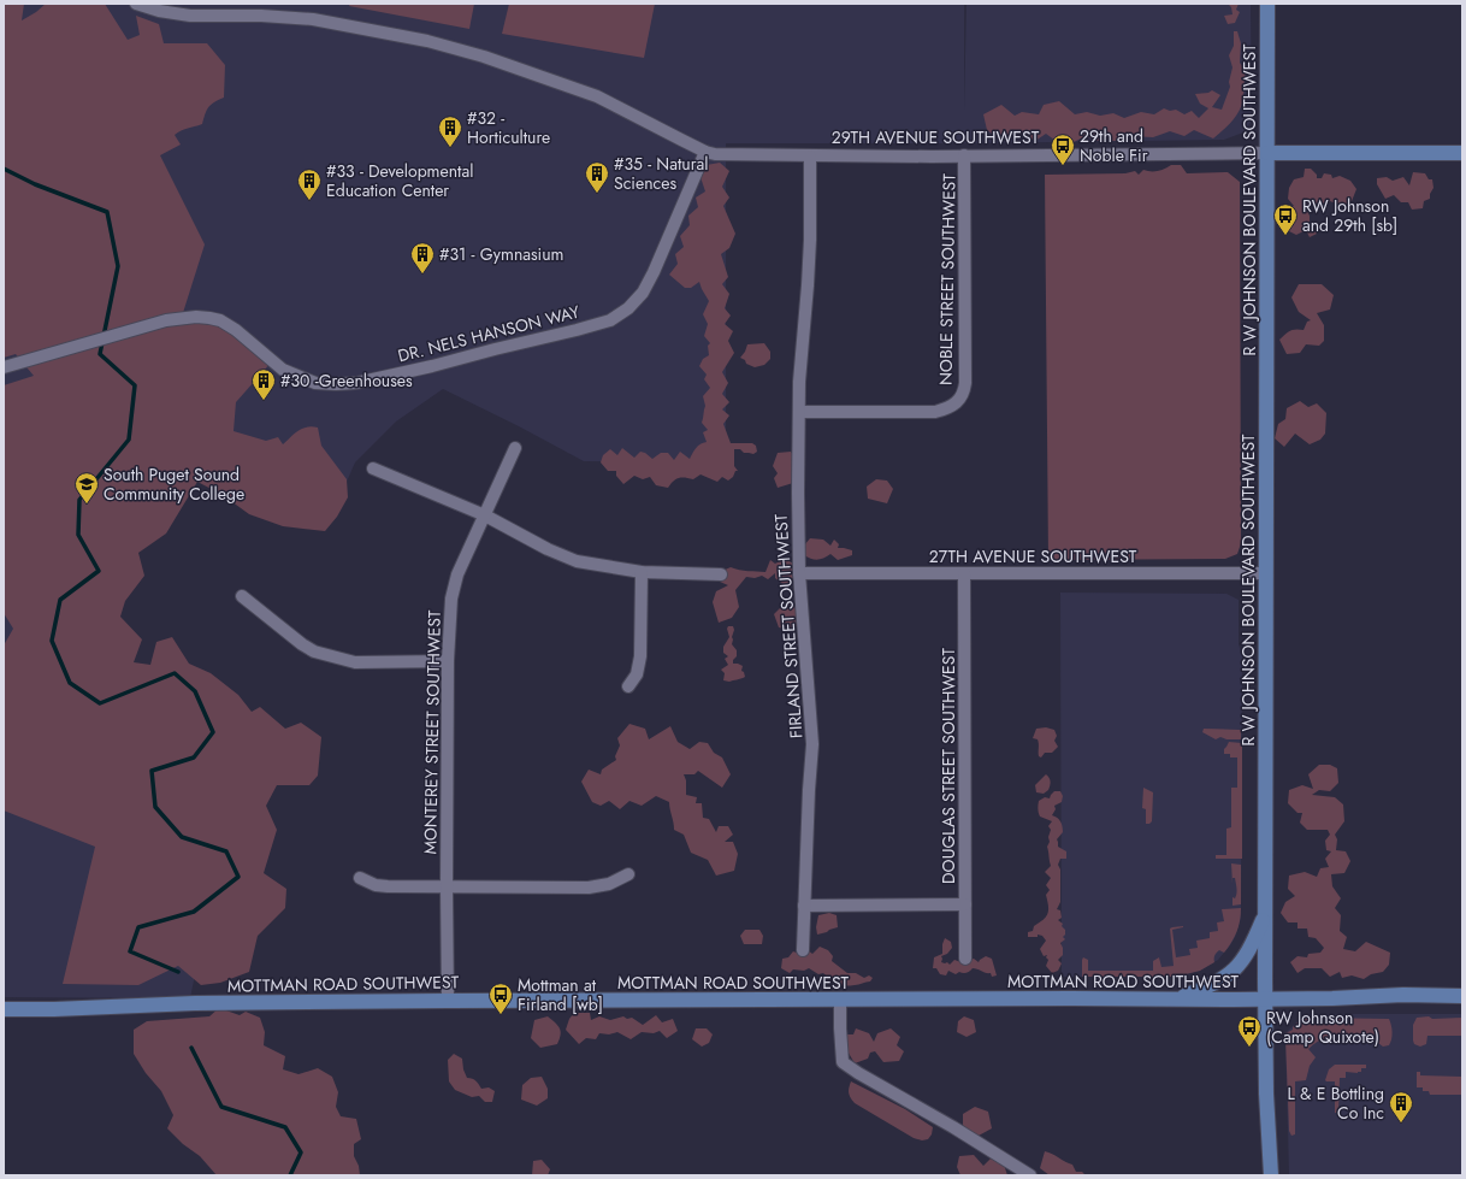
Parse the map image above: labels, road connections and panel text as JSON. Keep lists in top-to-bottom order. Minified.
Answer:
{"streets":{"street":["29TH AVENUE SOUTHWEST","R W JOHNSON BOULEVARD SOUTHWEST","NOBLE STREET SOUTHWEST","DR. NELS HANSON WAY","27TH AVENUE SOUTHWEST","FIRLAND STREET SOUTHWEST","MONTEREY STREET SOUTHWEST","DOUGLAS STREET SOUTHWEST","MOTTMAN ROAD SOUTHWEST"]},"crossings":[["29TH AVENUE SOUTHWEST","R W JOHNSON BOULEVARD SOUTHWEST"],["29TH AVENUE SOUTHWEST","NOBLE STREET SOUTHWEST"],["29TH AVENUE SOUTHWEST","DR. NELS HANSON WAY"],["29TH AVENUE SOUTHWEST","FIRLAND STREET SOUTHWEST"],["R W JOHNSON BOULEVARD SOUTHWEST","27TH AVENUE SOUTHWEST"],["R W JOHNSON BOULEVARD SOUTHWEST","MOTTMAN ROAD SOUTHWEST"],["NOBLE STREET SOUTHWEST","FIRLAND STREET SOUTHWEST"],["27TH AVENUE SOUTHWEST","FIRLAND STREET SOUTHWEST"],["27TH AVENUE SOUTHWEST","DOUGLAS STREET SOUTHWEST"],["MONTEREY STREET SOUTHWEST","MOTTMAN ROAD SOUTHWEST"]],"places":{"building":["#32 - Horticulture","#35 - Natural Sciences","#33 - Developmental Education Center","#31 - Gymnasium","#30 -Greenhouses","L & E Bottling Co Inc"],"bus stop":["29th and Noble Fir","RW Johnson and 29th [sb]","Mottman at Firland [wb]","RW Johnson (Camp Quixote)"],"school or university":["South Puget Sound Community College"]}}
